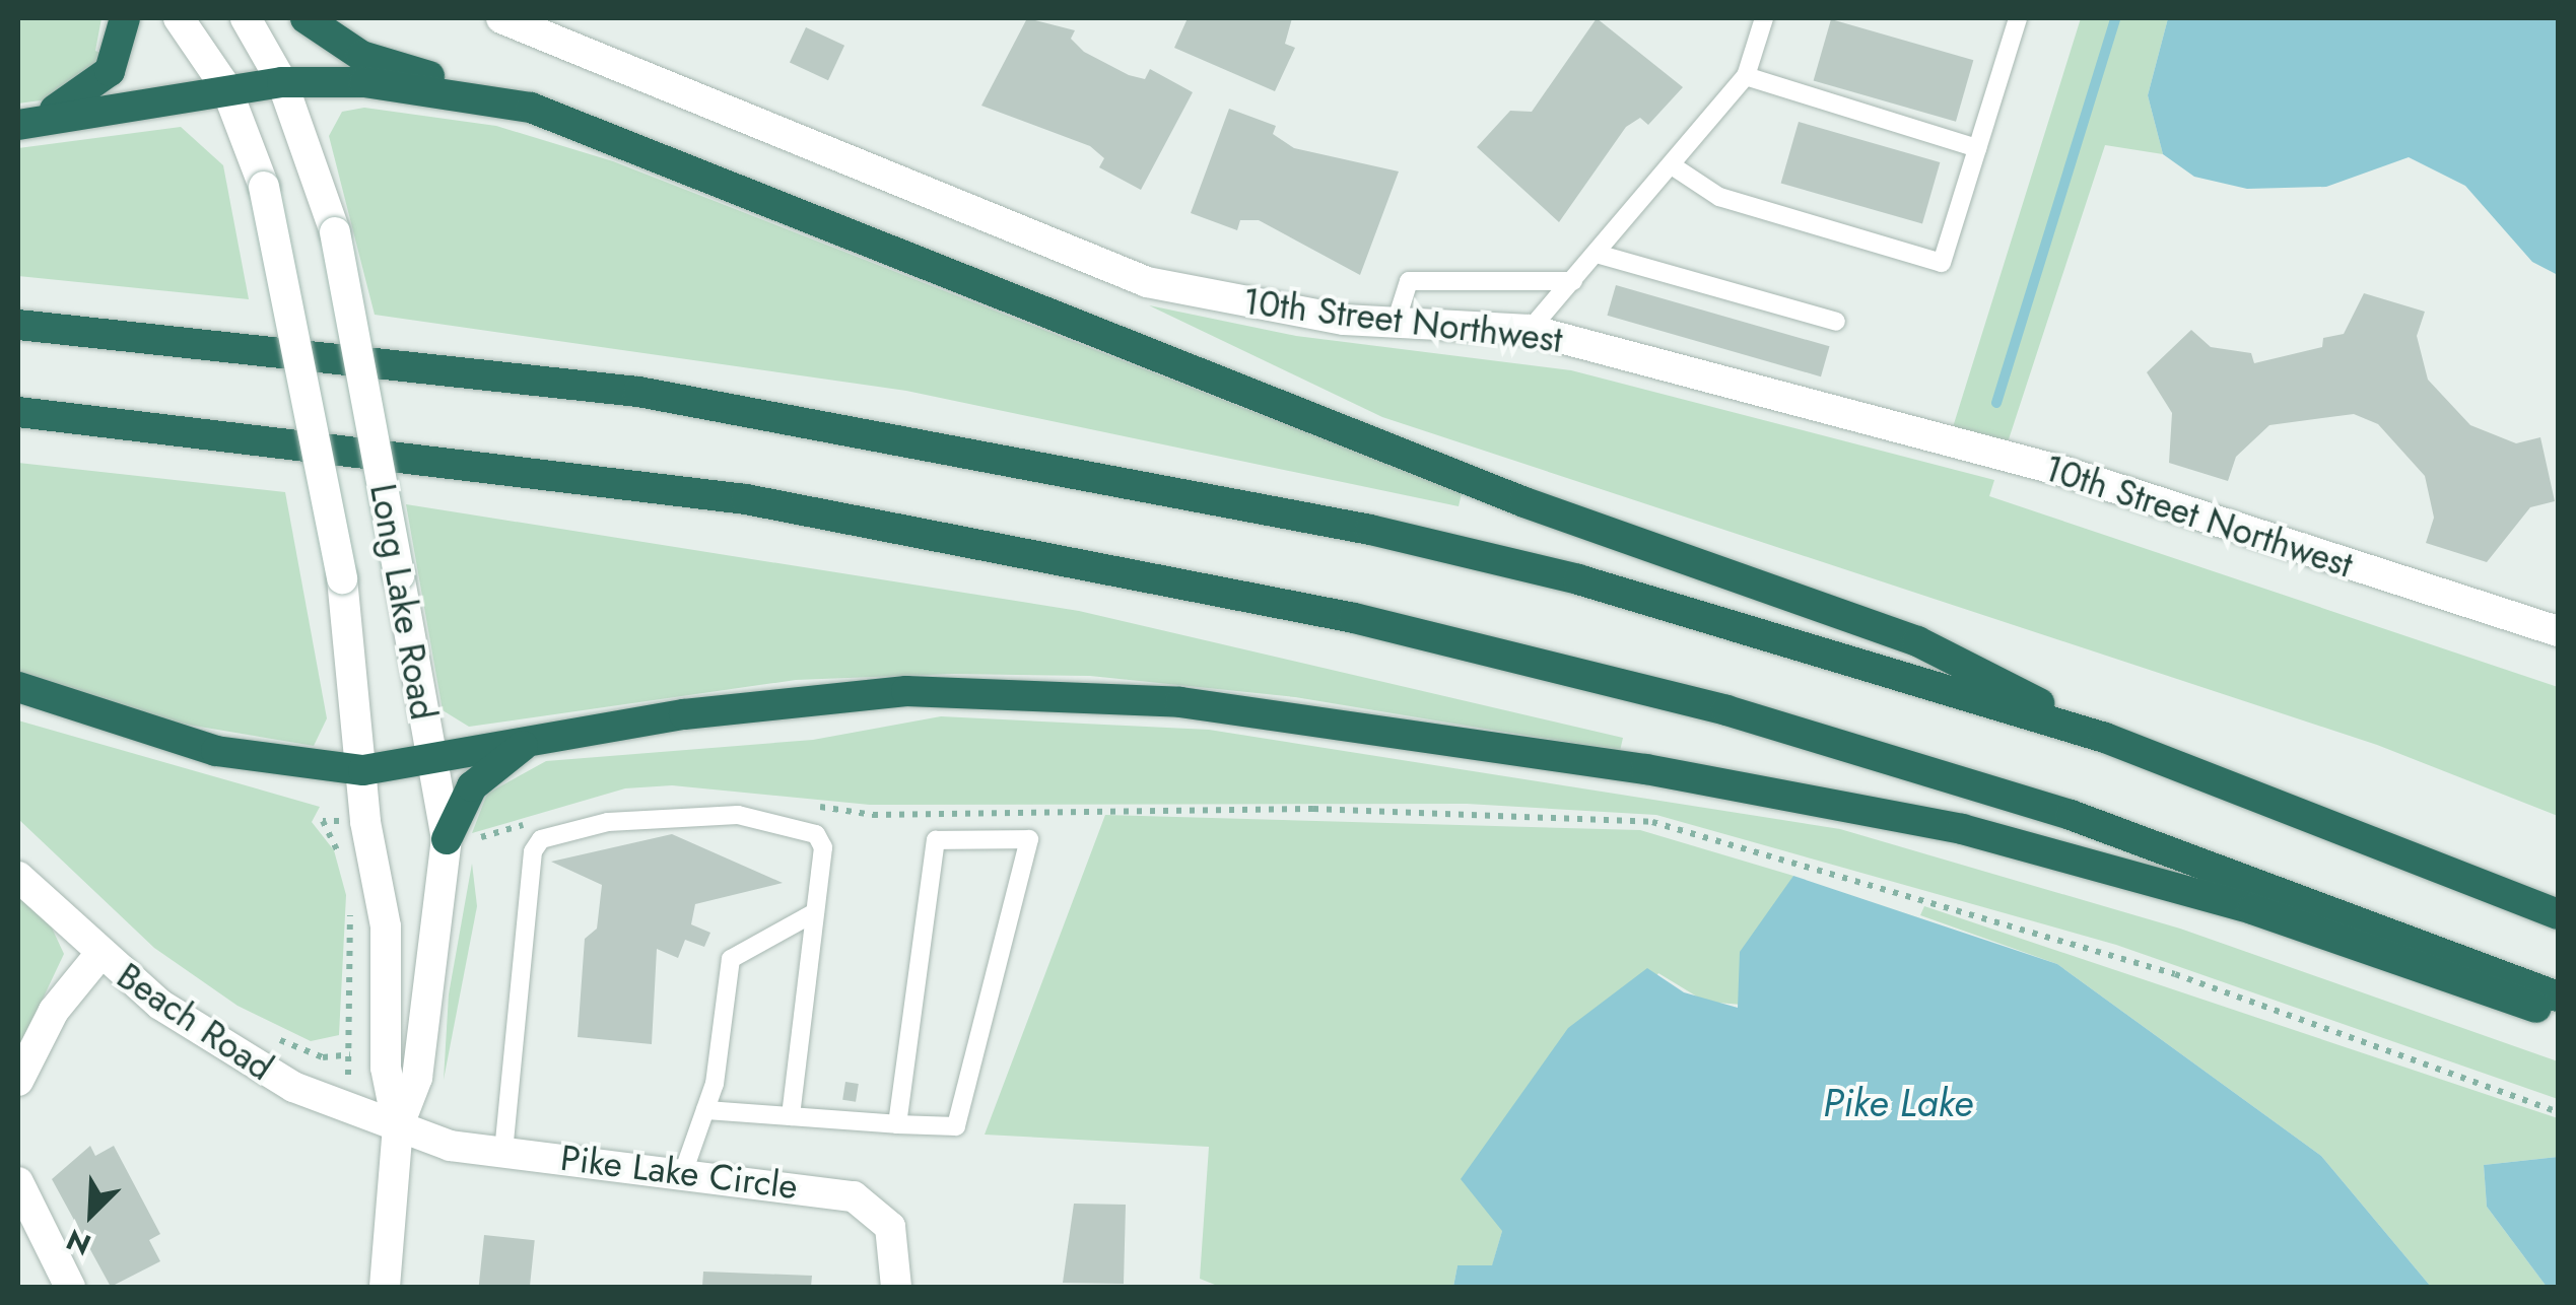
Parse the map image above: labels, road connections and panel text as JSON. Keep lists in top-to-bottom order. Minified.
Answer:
{"streets":{"street":["10th Street Northwest","Long Lake Road","Beach Road","Pike Lake Circle"]},"crossings":[["Long Lake Road","Beach Road"],["Long Lake Road","Pike Lake Circle"],["Beach Road","Pike Lake Circle"]],"water":["Pike Lake"],"north":"bottom left"}
